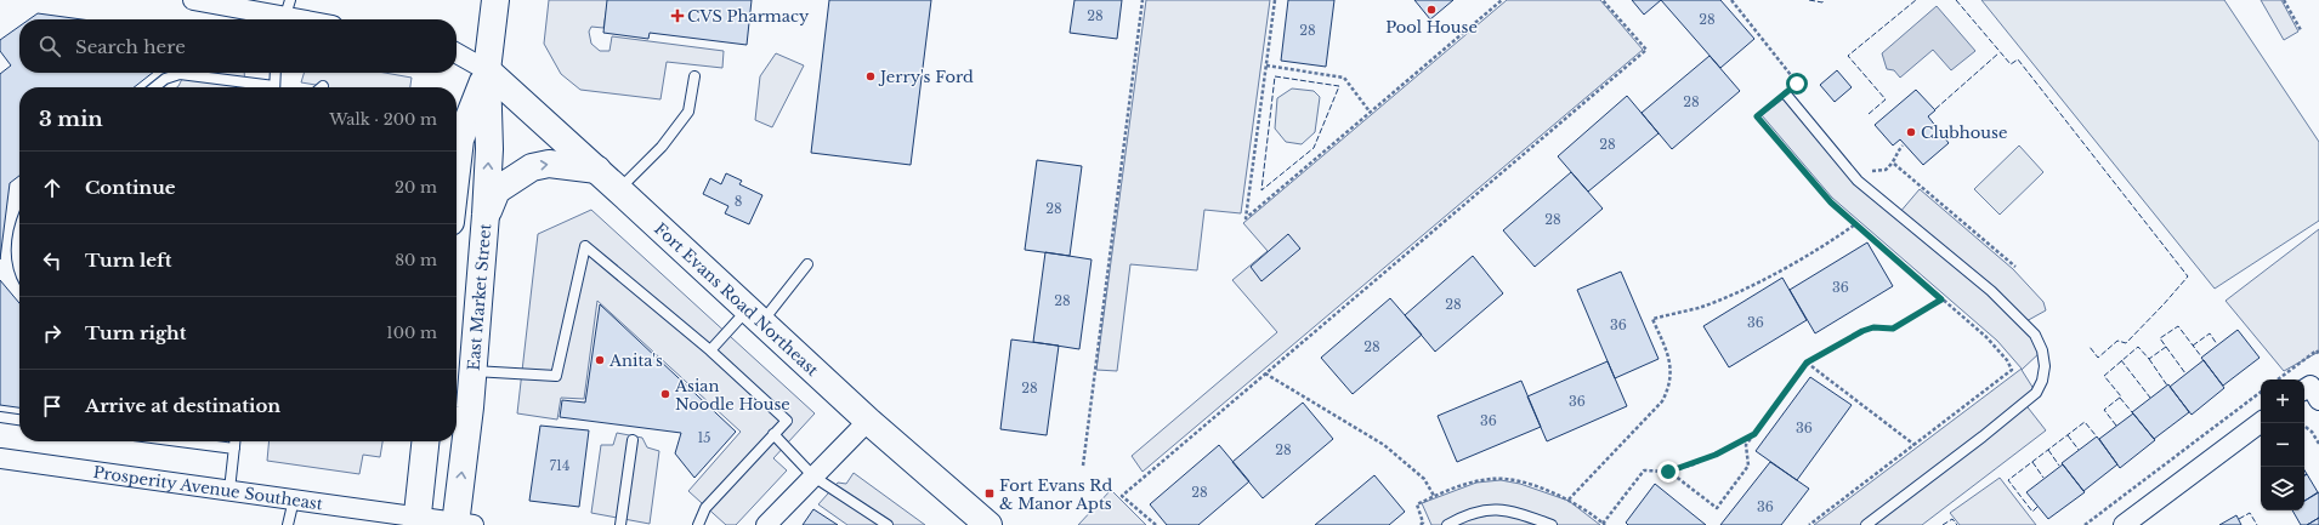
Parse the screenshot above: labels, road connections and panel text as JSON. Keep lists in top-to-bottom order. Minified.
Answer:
{"streets":{"main road":["East Market Street","Fort Evans Road Northeast"],"street":["Prosperity Avenue Southeast"]},"crossings":[["East Market Street","Fort Evans Road Northeast"],["East Market Street","Prosperity Avenue Southeast"]],"places":{"other":["Pool House","Jerry's Ford","Clubhouse","Anita's","Asian Noodle House"],"health":["CVS Pharmacy"],"transit":["Fort Evans Rd & Manor Apts"]},"house_numbers":["28","28","28","28","28","8","28","28","36","28","28","36","36","28","28","36","36","36","15","28","714","28","36"],"page":{"search":"Search here","heading":["3 min","Walk · 200 m"],"list":[["Continue","20 m"],["Turn left","80 m"],["Turn right","100 m"],"Arrive at destination"],"map_buttons":["+","−"]}}
